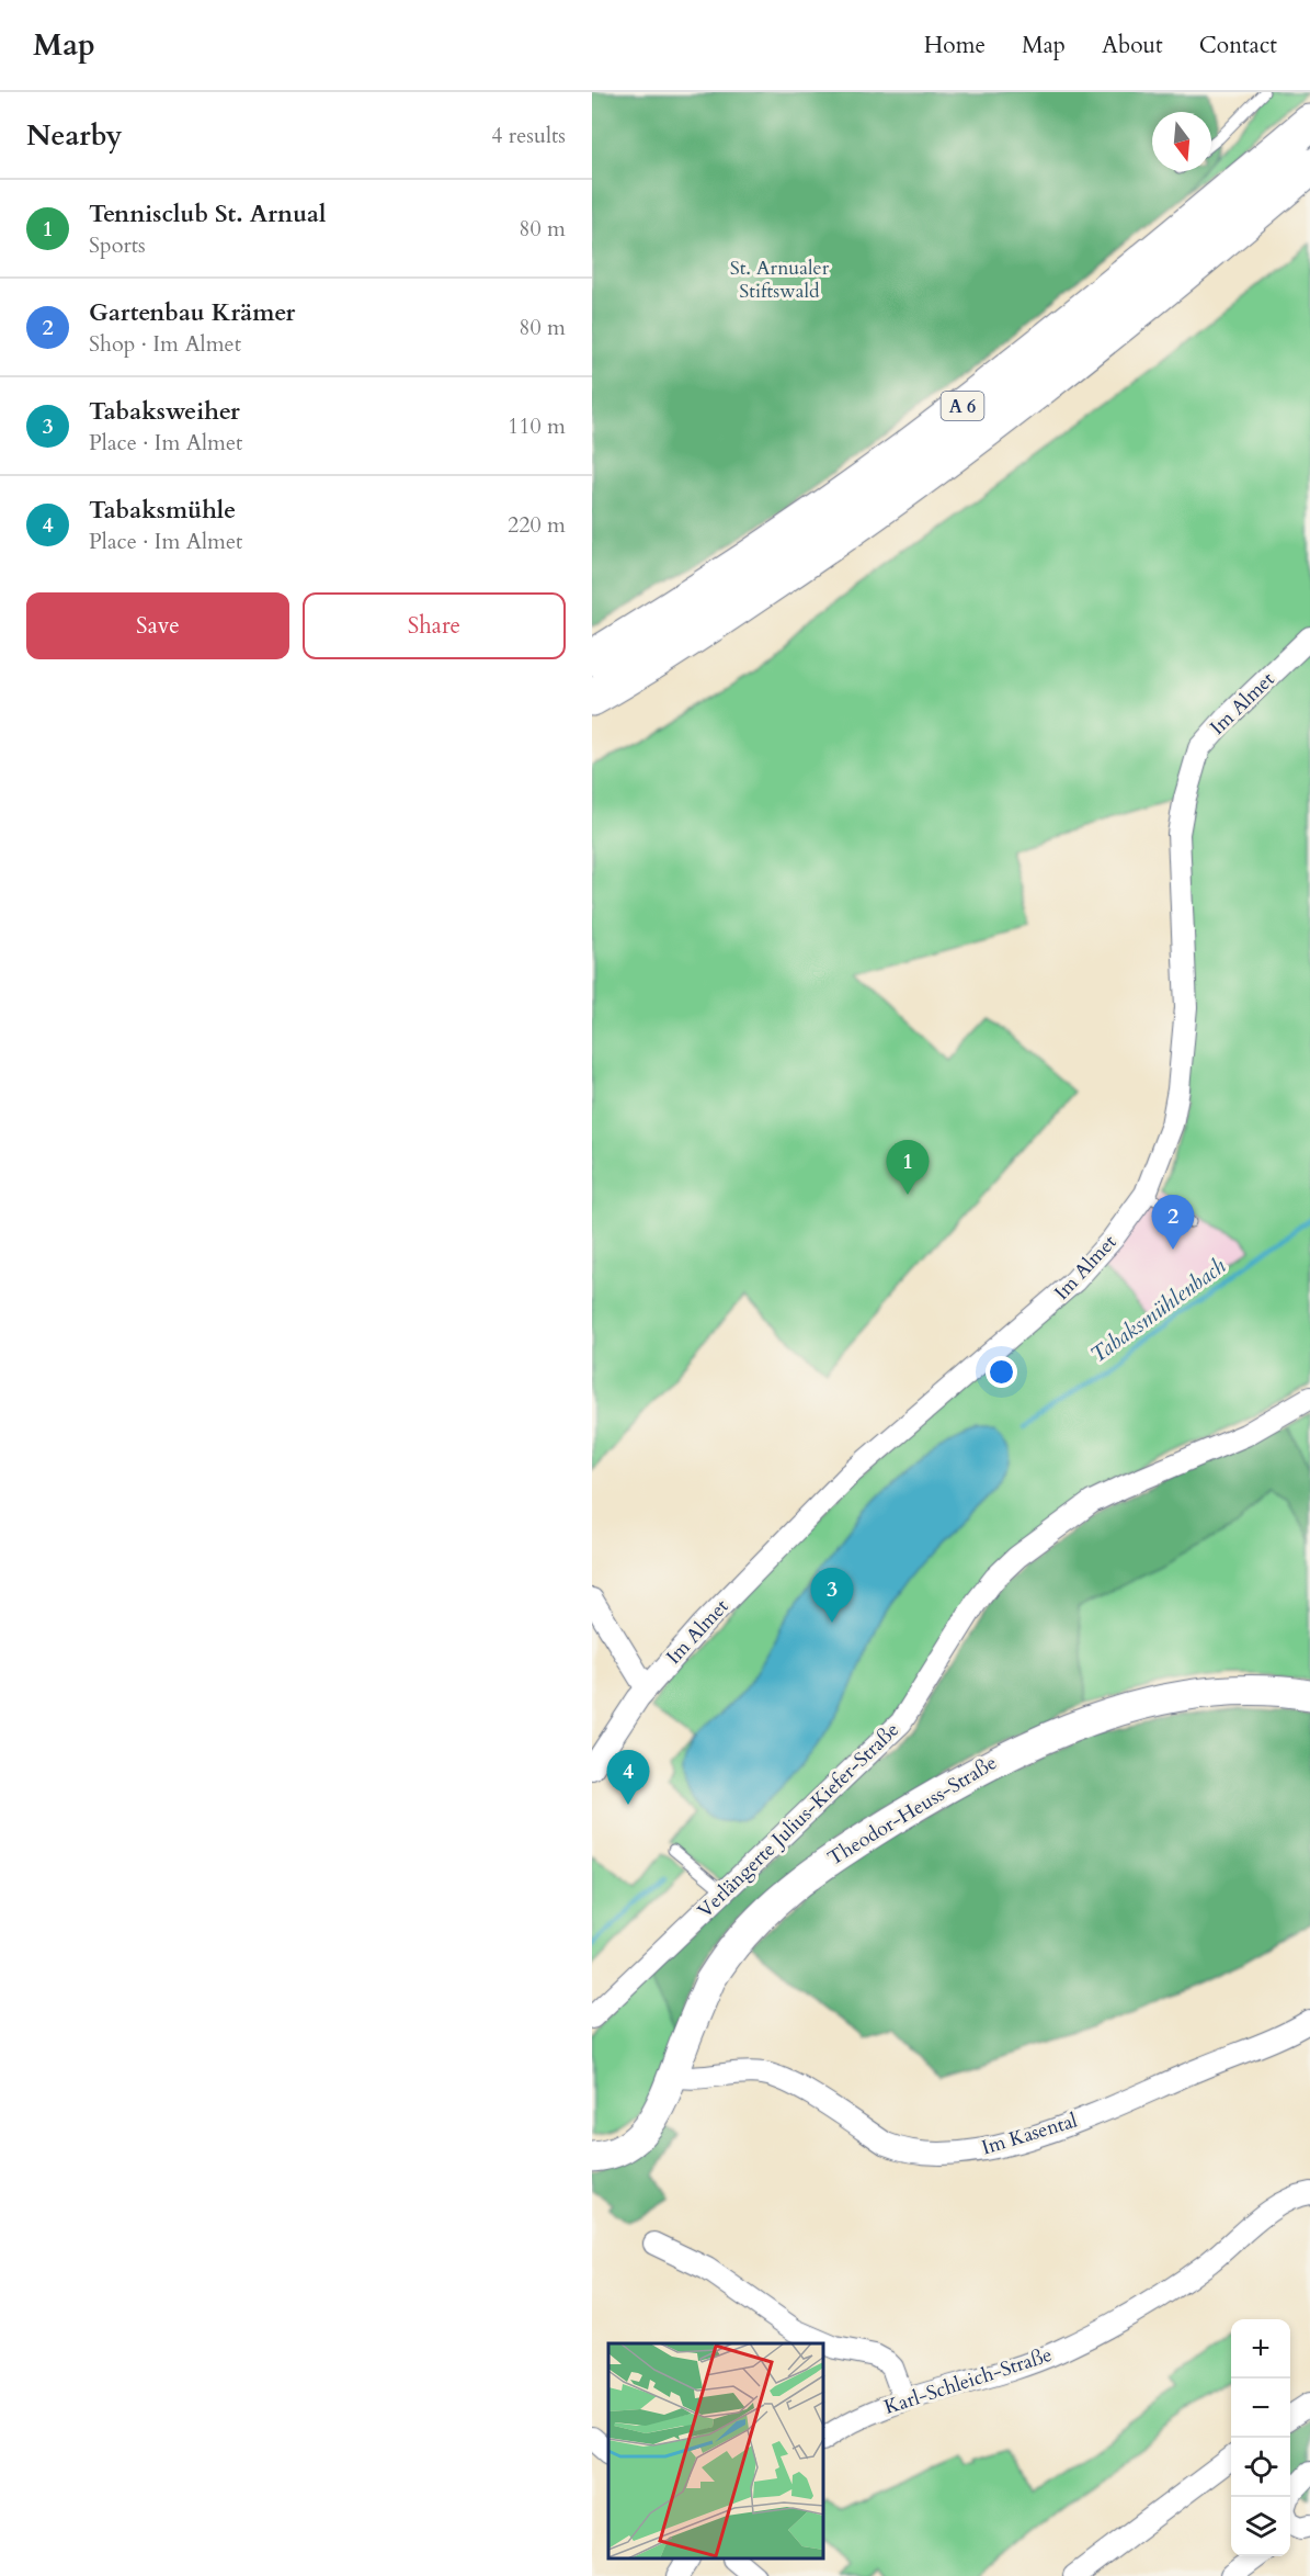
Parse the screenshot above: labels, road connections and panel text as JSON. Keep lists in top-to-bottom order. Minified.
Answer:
{"streets":{"highway":["A 6"],"street":["Im Almet","Theodor-Heuss-Straße","Verlängerte Julius-Kiefer-Straße","Im Kasental","Karl-Schleich-Straße"]},"crossings":[["Theodor-Heuss-Straße","Im Kasental"]],"water":["Tabaksmühlenbach"],"parks":["St. Arnualer Stiftswald"],"north":"bottom","page":{"header":"Map","nav":["Home","Map","About","Contact"],"heading":["Nearby","4 results"],"list":[{"mark":"1","name":"Tennisclub St. Arnual","note":"Sports","value":"80 m"},{"mark":"2","name":"Gartenbau Krämer","note":"Shop · Im Almet","value":"80 m"},{"mark":"3","name":"Tabaksweiher","note":"Place · Im Almet","value":"110 m"},{"mark":"4","name":"Tabaksmühle","note":"Place · Im Almet","value":"220 m"}],"buttons":["Save","Share"],"pins":["1","2","3","4"],"map_buttons":["+","−"]}}
